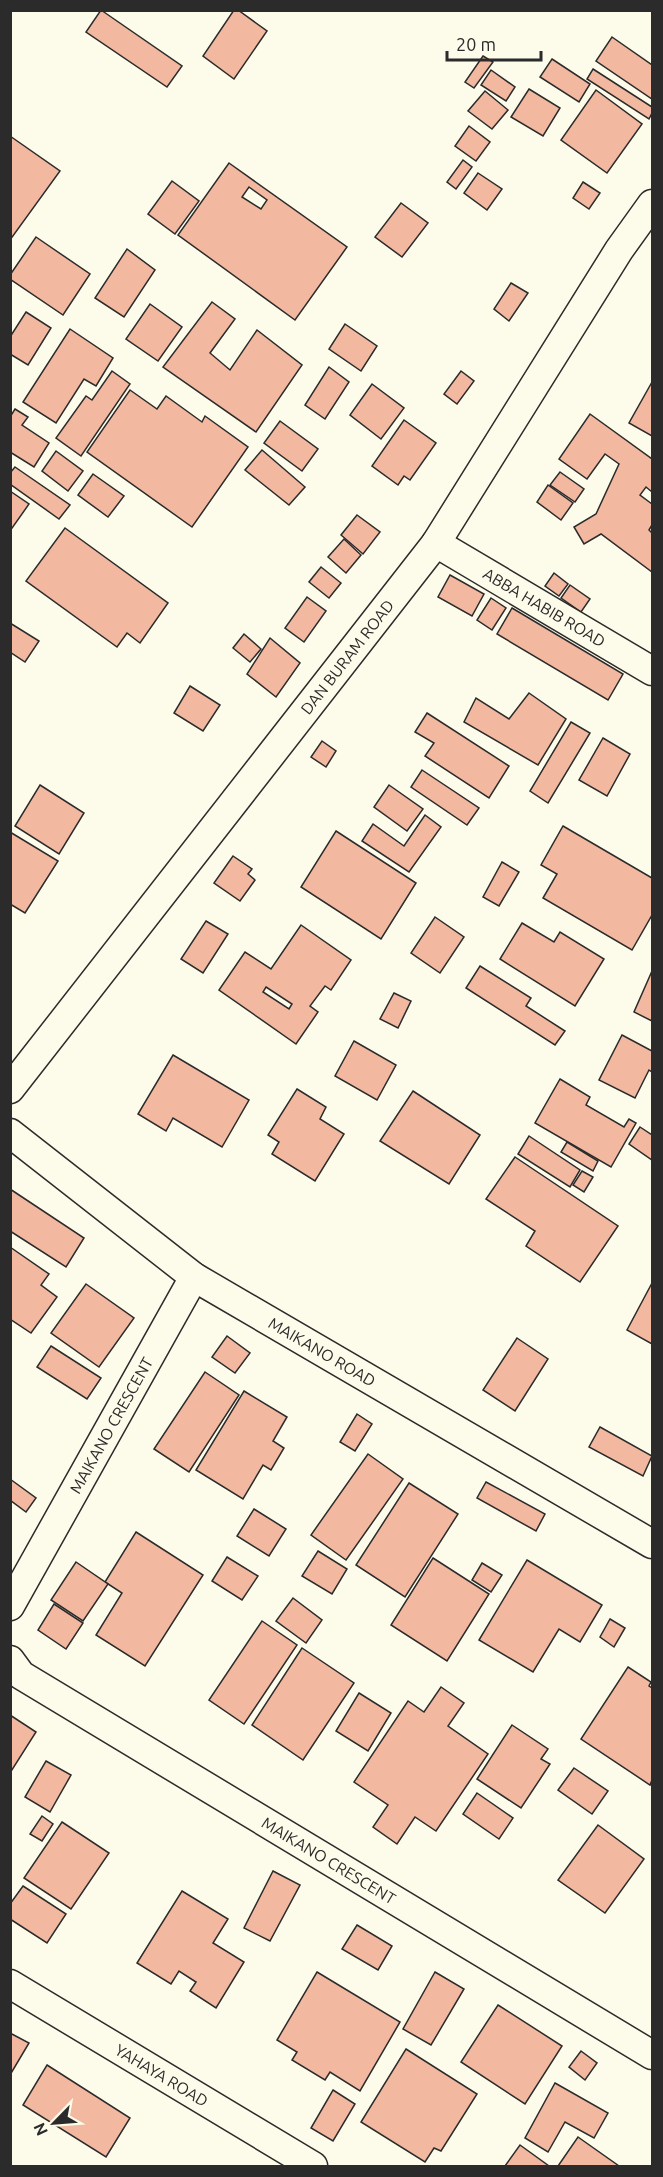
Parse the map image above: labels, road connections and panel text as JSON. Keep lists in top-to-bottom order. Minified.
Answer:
{"streets":{"street":["ABBA HABIB ROAD","DAN BURAM ROAD","MAIKANO ROAD","MAIKANO CRESCENT","YAHAYA ROAD"]},"crossings":[["ABBA HABIB ROAD","DAN BURAM ROAD"],["MAIKANO ROAD","MAIKANO CRESCENT"]],"scale_bar":"20 m","north":"bottom left"}
